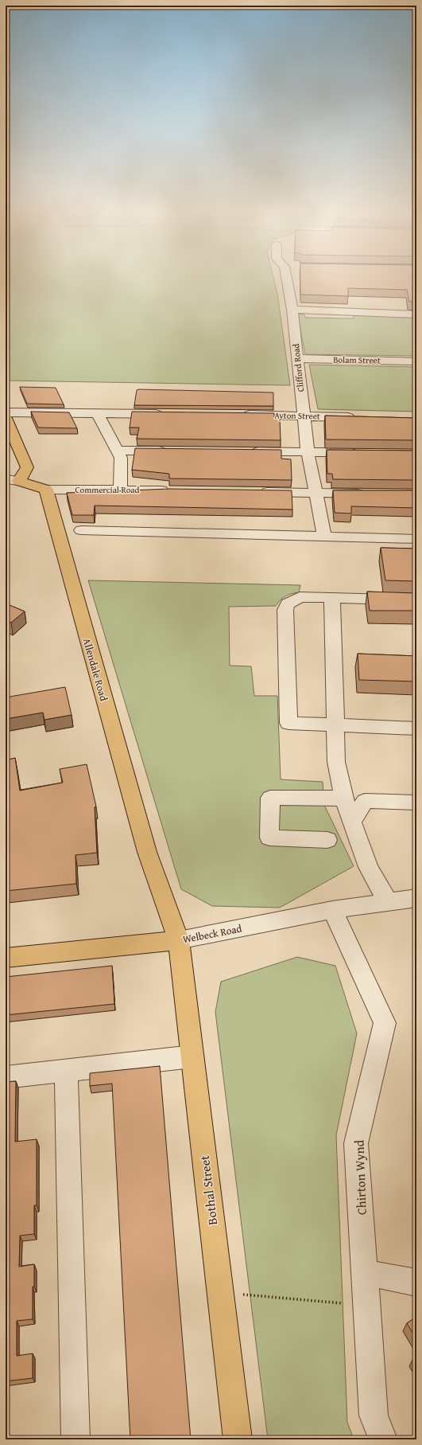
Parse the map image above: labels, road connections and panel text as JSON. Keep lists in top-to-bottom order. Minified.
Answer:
{"streets":{"main road":["Allendale Road","Welbeck Road","Bothal Street"],"street":["Bolam Street","Clifford Road","Ayton Street","Commercial Road","Chirton Wynd"]},"crossings":[["Bolam Street","Clifford Road"],["Clifford Road","Ayton Street"],["Commercial Road","Allendale Road"],["Allendale Road","Welbeck Road"],["Allendale Road","Bothal Street"],["Welbeck Road","Chirton Wynd"],["Welbeck Road","Bothal Street"]]}
